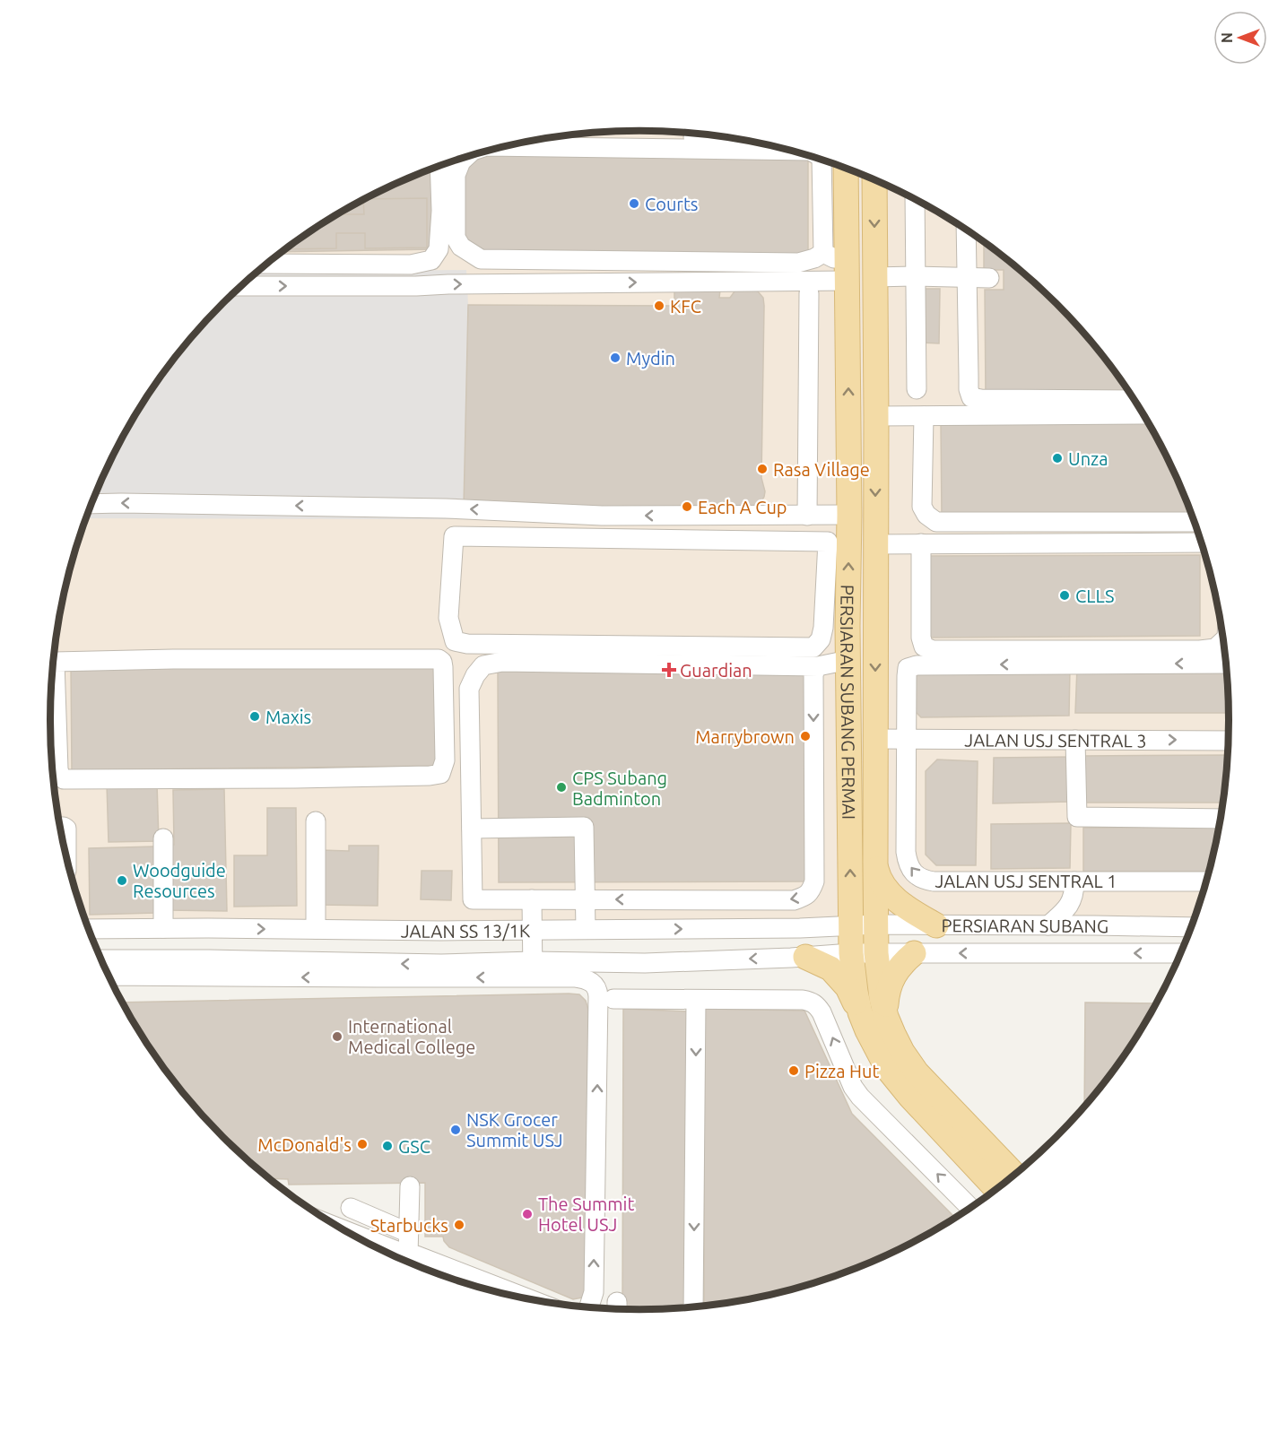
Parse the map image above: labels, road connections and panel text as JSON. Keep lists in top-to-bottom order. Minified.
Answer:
{"streets":{"main road":["PERSIARAN SUBANG PERMAI"],"street":["JALAN USJ SENTRAL 3","JALAN USJ SENTRAL 1","PERSIARAN SUBANG","JALAN SS 13/1K"]},"crossings":[["PERSIARAN SUBANG PERMAI","JALAN USJ SENTRAL 3"],["PERSIARAN SUBANG PERMAI","PERSIARAN SUBANG"],["PERSIARAN SUBANG PERMAI","JALAN SS 13/1K"],["JALAN USJ SENTRAL 3","JALAN USJ SENTRAL 1"],["PERSIARAN SUBANG","JALAN SS 13/1K"]],"one_way":["JALAN USJ SENTRAL 3"],"places":{"other":["Courts","KFC","Mydin","Unza","Rasa Village","Each A Cup","CLLS","Maxis","Marrybrown","CPS Subang Badminton","Woodguide Resources","International Medical College","Pizza Hut","NSK Grocer Summit USJ","McDonald's","GSC","The Summit Hotel USJ","Starbucks"],"health":["Guardian"]},"north":"left"}
